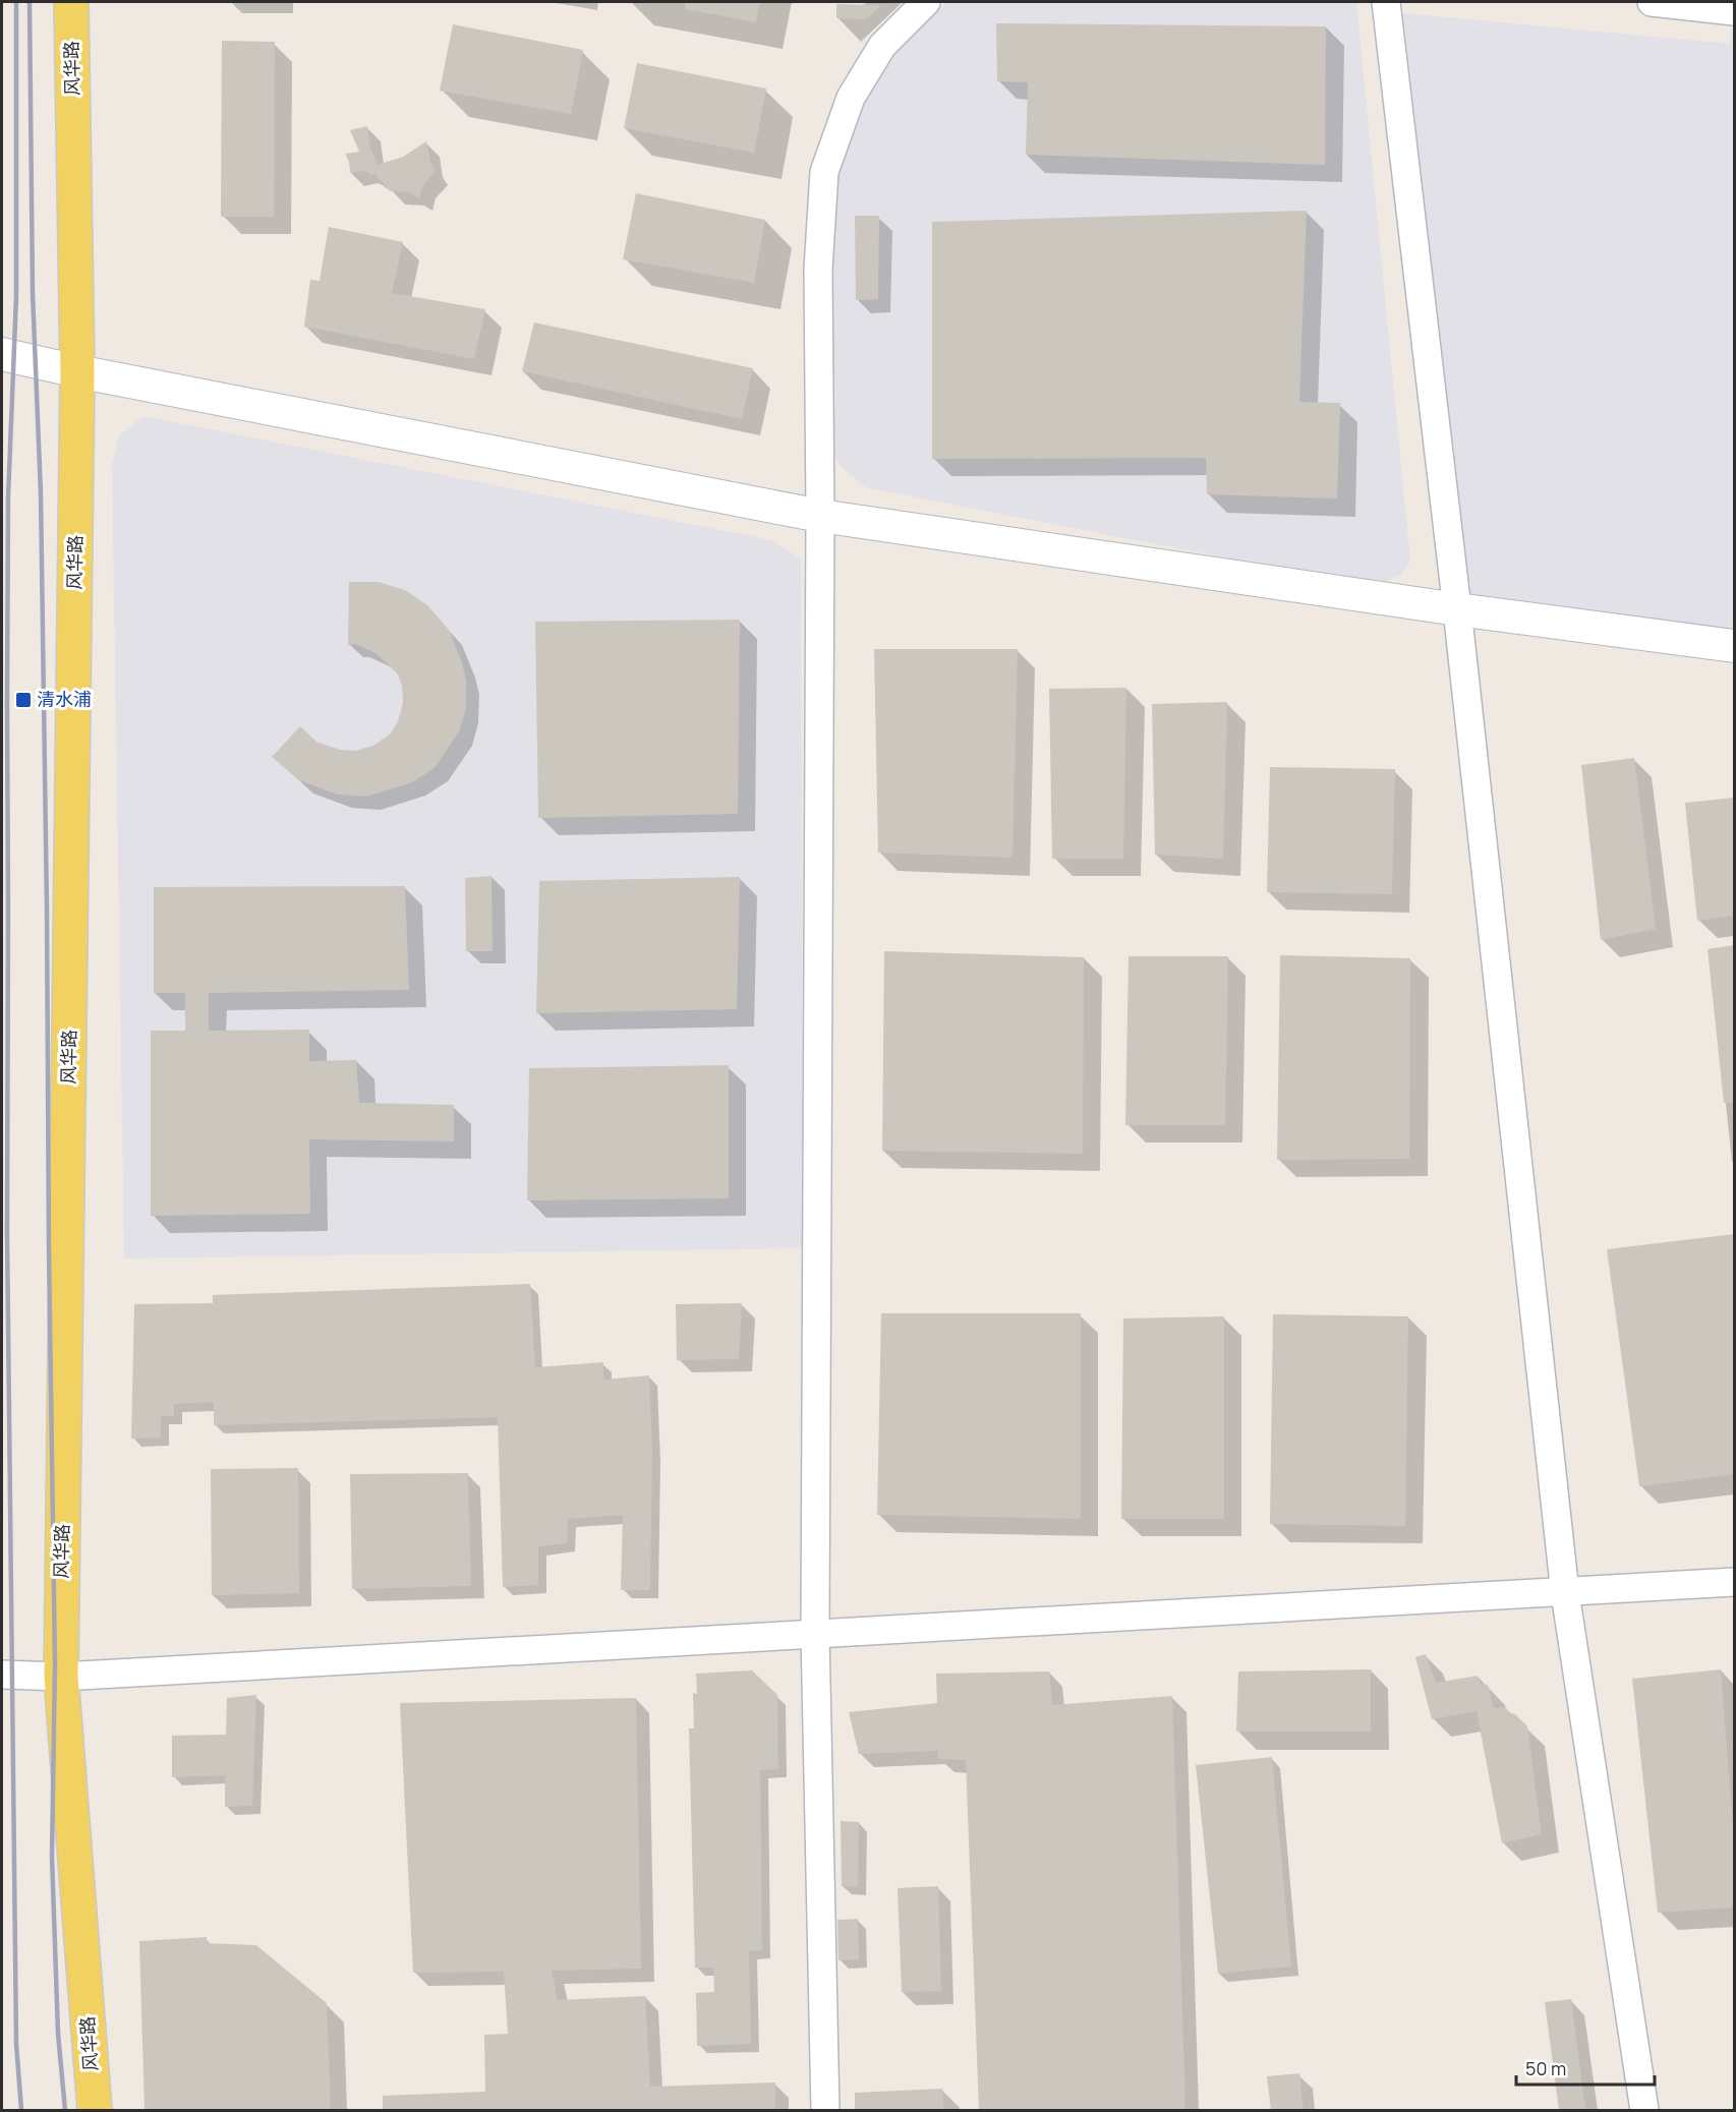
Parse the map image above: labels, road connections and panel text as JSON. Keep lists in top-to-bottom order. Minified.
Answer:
{"streets":{"main road":["风华路"]},"places":{"transit":["清水浦"]},"scale_bar":"50 m"}
